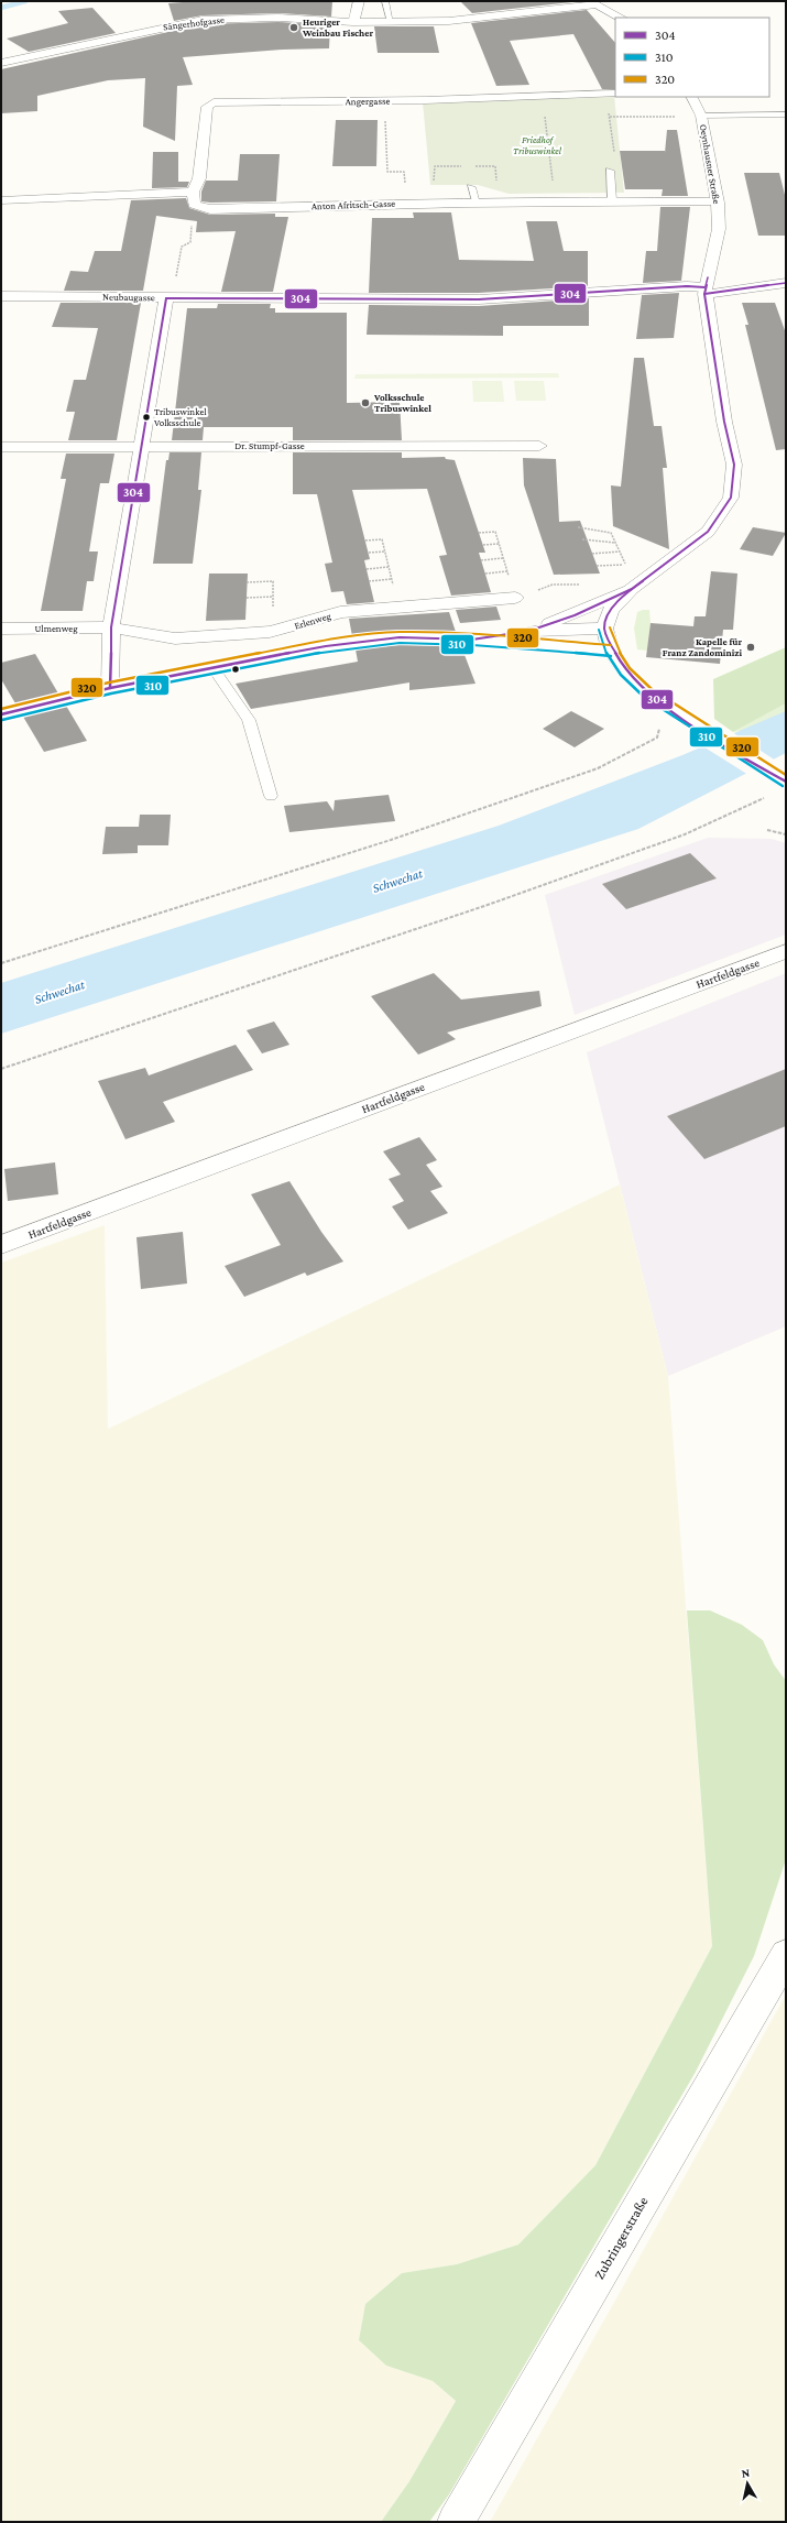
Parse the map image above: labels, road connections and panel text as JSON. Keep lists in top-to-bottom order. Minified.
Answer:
{"streets":{"street":["Sängerhofgasse","Angergasse","Oeynhausner Straße","Anton Afritsch-Gasse","Neubaugasse","Dr. Stumpf-Gasse","Erlenweg","Ulmenweg","Hartfeldgasse","Zubringerstraße"]},"crossings":[["Oeynhausner Straße","Anton Afritsch-Gasse"],["Oeynhausner Straße","Neubaugasse"],["Erlenweg","Ulmenweg"]],"water":["Schwechat"],"parks":["Friedhof Tribuswinkel"],"places":["Heuriger Weinbau Fischer","Volksschule Tribuswinkel","Tribuswinkel Volksschule","Kapelle für Franz Zandominizi"],"lines":["transit line 304","transit line 320","transit line 310"],"legend":["304","310","320"],"north":"top"}
